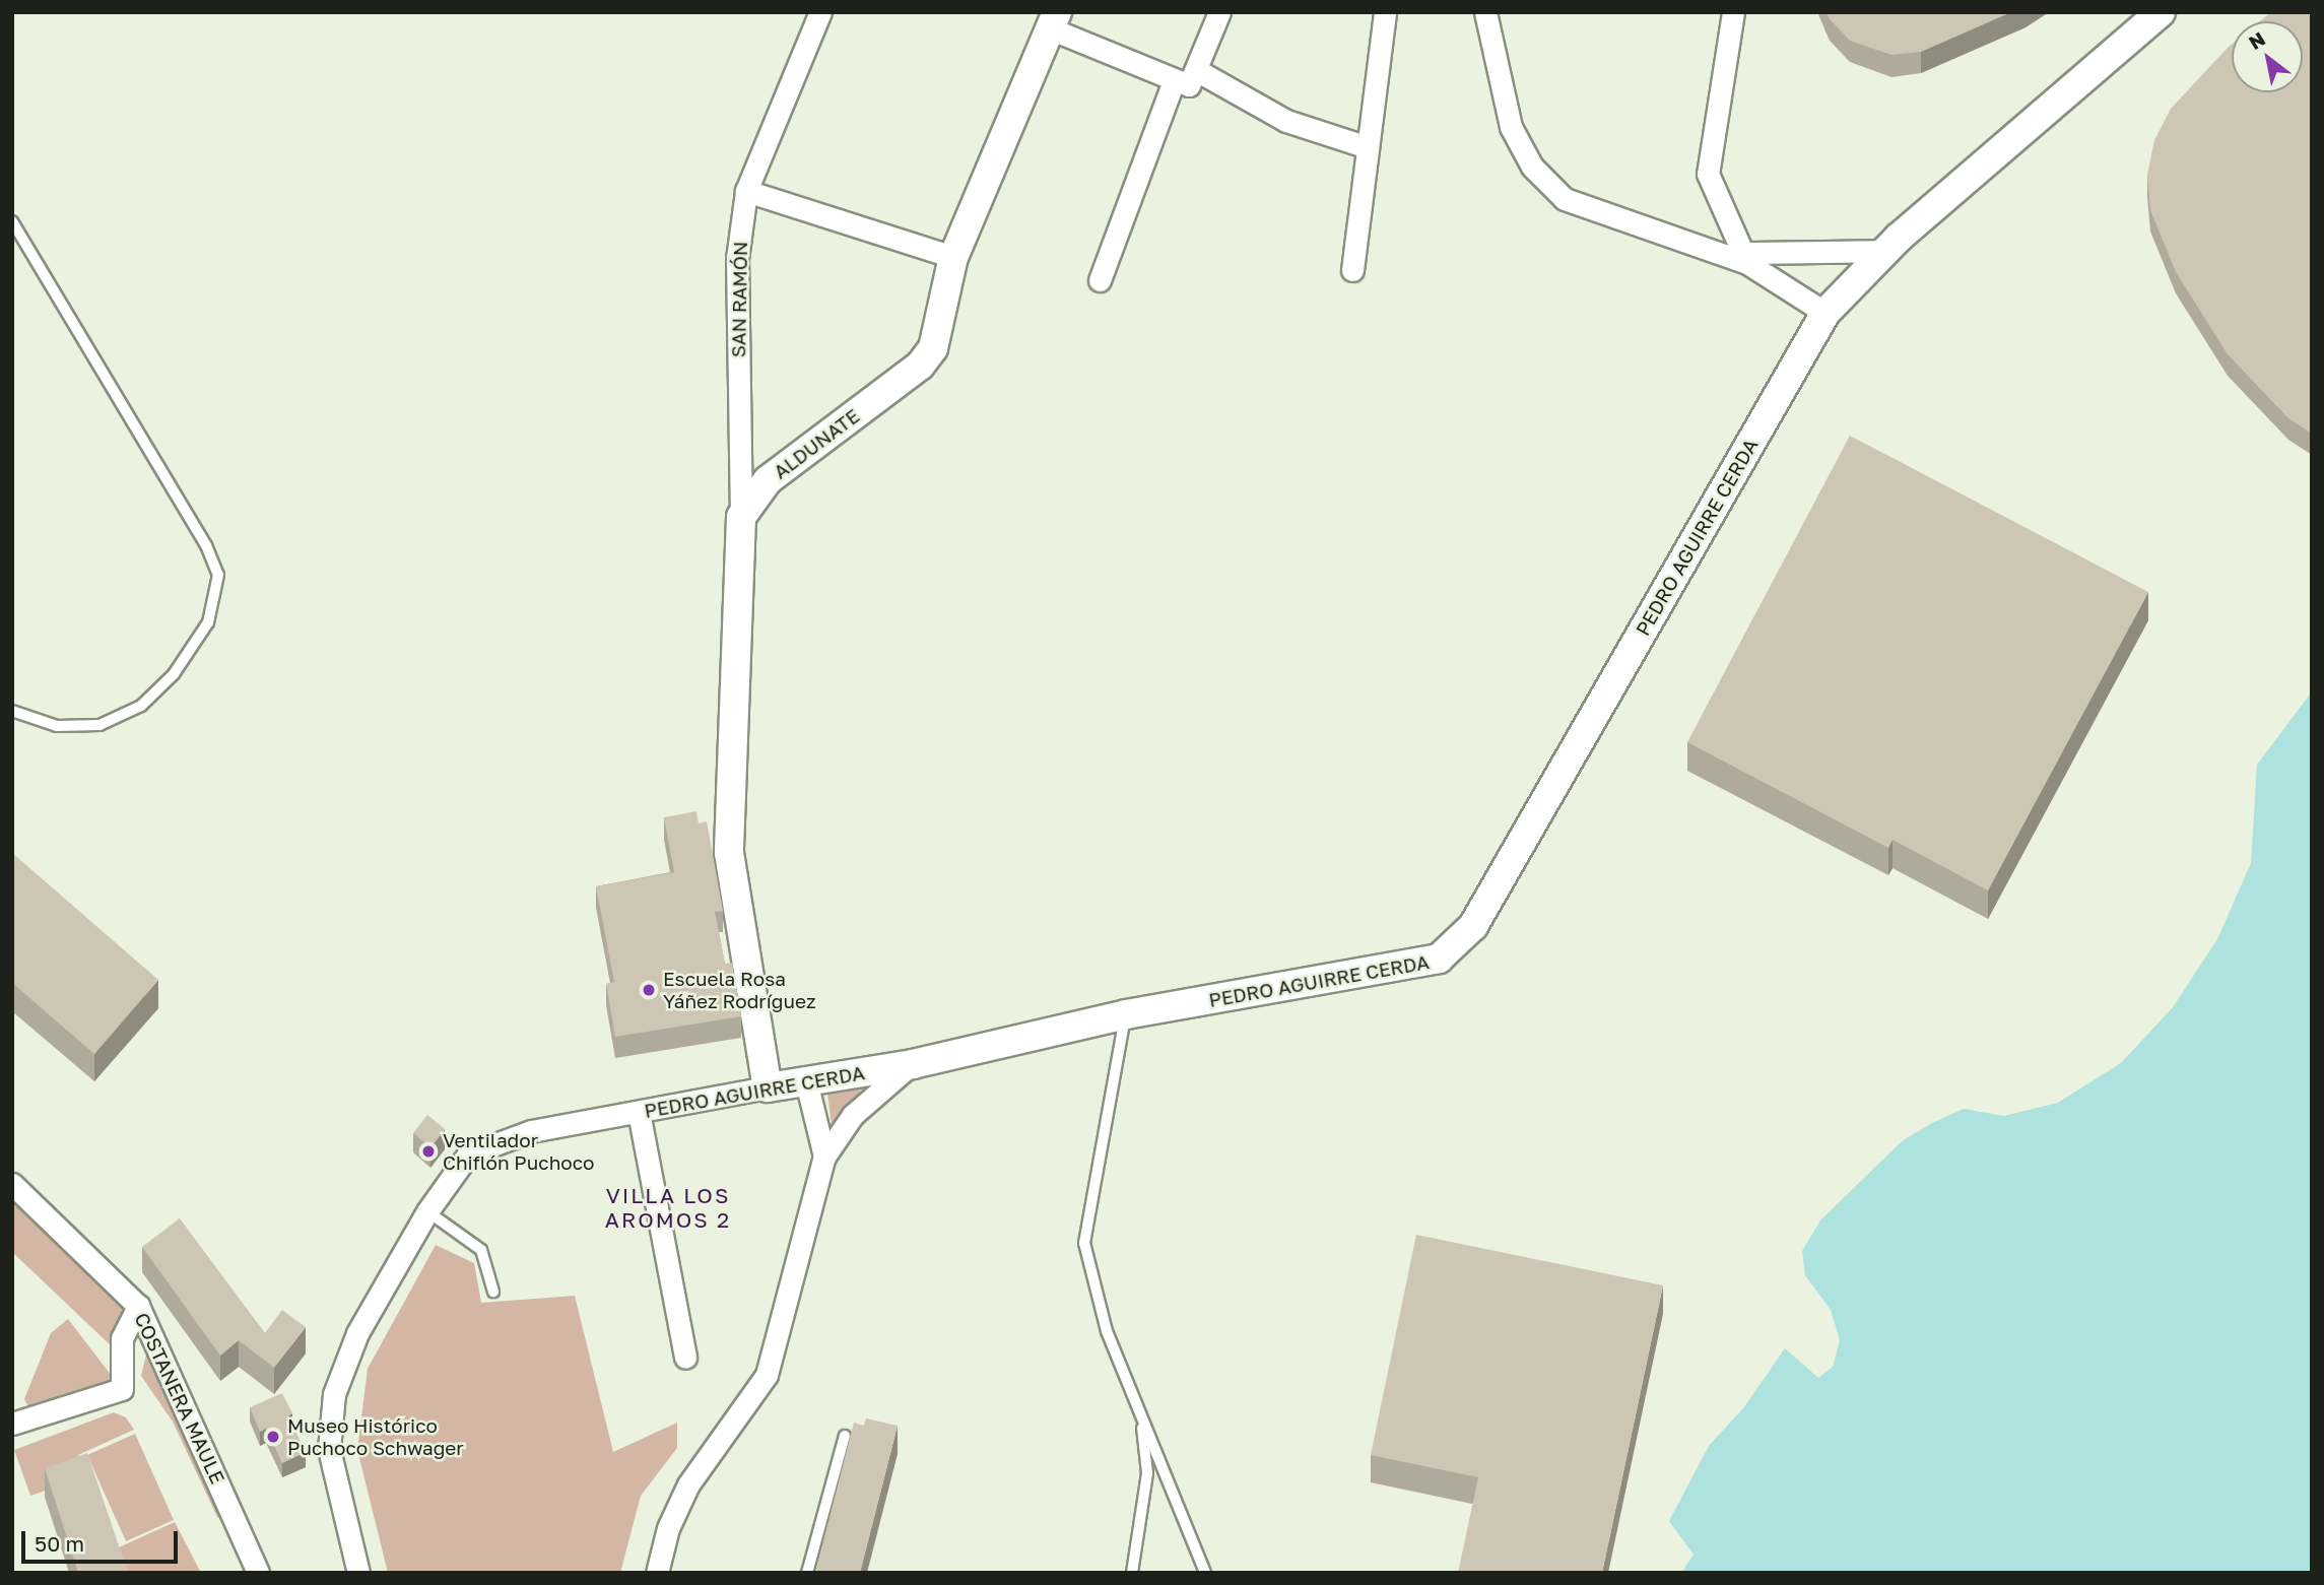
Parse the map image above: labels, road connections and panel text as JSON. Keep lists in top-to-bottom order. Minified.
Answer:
{"streets":{"street":["SAN RAMÓN","ALDUNATE","PEDRO AGUIRRE CERDA","COSTANERA MAULE"]},"crossings":[["SAN RAMÓN","ALDUNATE"]],"districts":["VILLA LOS AROMOS 2"],"places":["Escuela Rosa Yáñez Rodríguez","Ventilador Chiflón Puchoco","Museo Histórico Puchoco Schwager"],"scale_bar":"50 m","north":"top left"}
